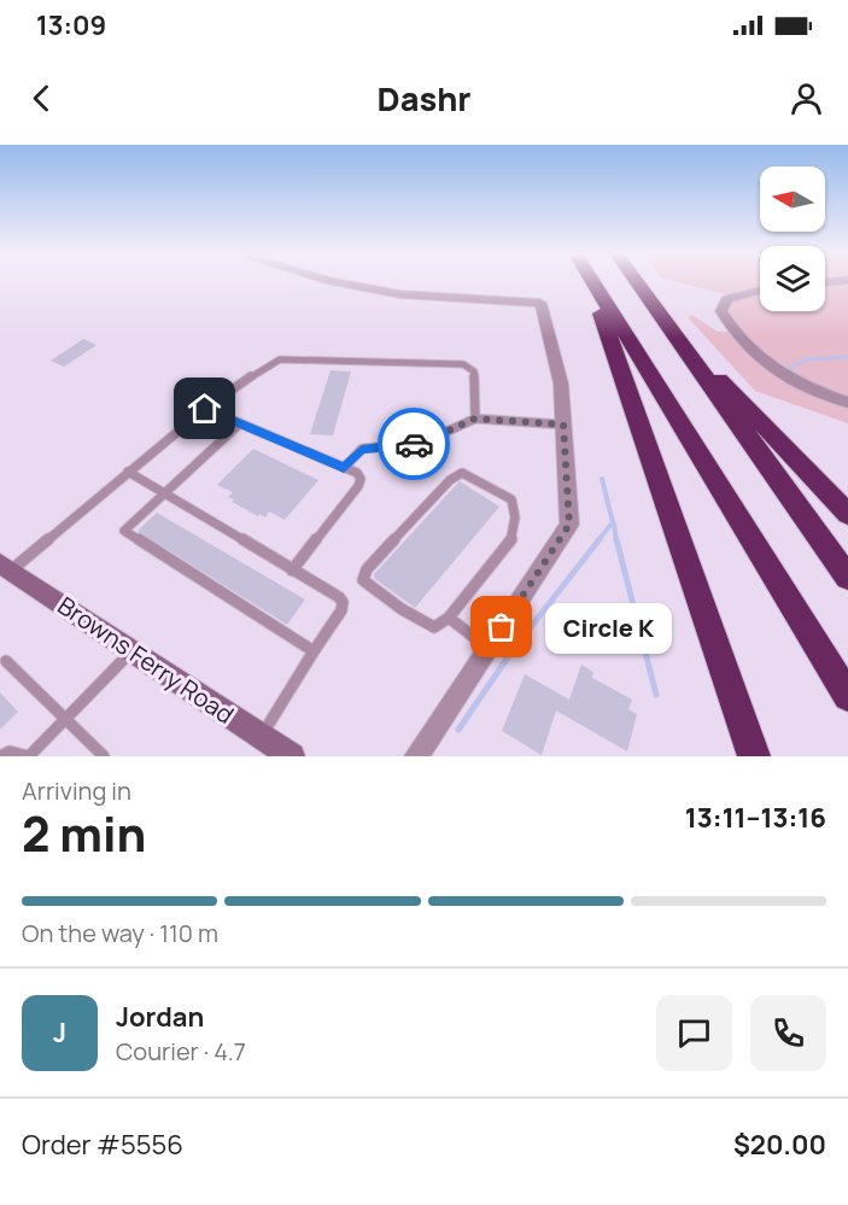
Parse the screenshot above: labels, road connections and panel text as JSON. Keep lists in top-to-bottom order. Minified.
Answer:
{"streets":{"street":["Browns Ferry Road"]},"places":["Circle K"],"north":"left","page":{"status":"13:09","header":"Dashr","bubble":"Circle K","heading":["2 min","Arriving in","13:11–13:16"],"panel":["Jordan","Courier · 4.7","Order #5556","$20.00"],"bar":"On the way · 110 m","round":"J"}}
